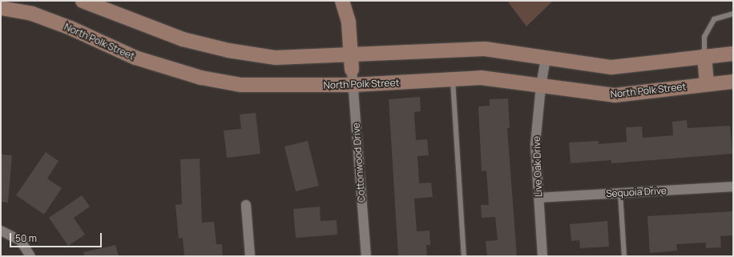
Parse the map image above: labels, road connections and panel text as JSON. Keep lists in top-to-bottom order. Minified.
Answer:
{"streets":{"main road":["North Polk Street"],"street":["Cottonwood Drive","Live Oak Drive","Sequoia Drive"]},"crossings":[["North Polk Street","Cottonwood Drive"],["North Polk Street","Live Oak Drive"],["Live Oak Drive","Sequoia Drive"]],"scale_bar":"50 m"}
